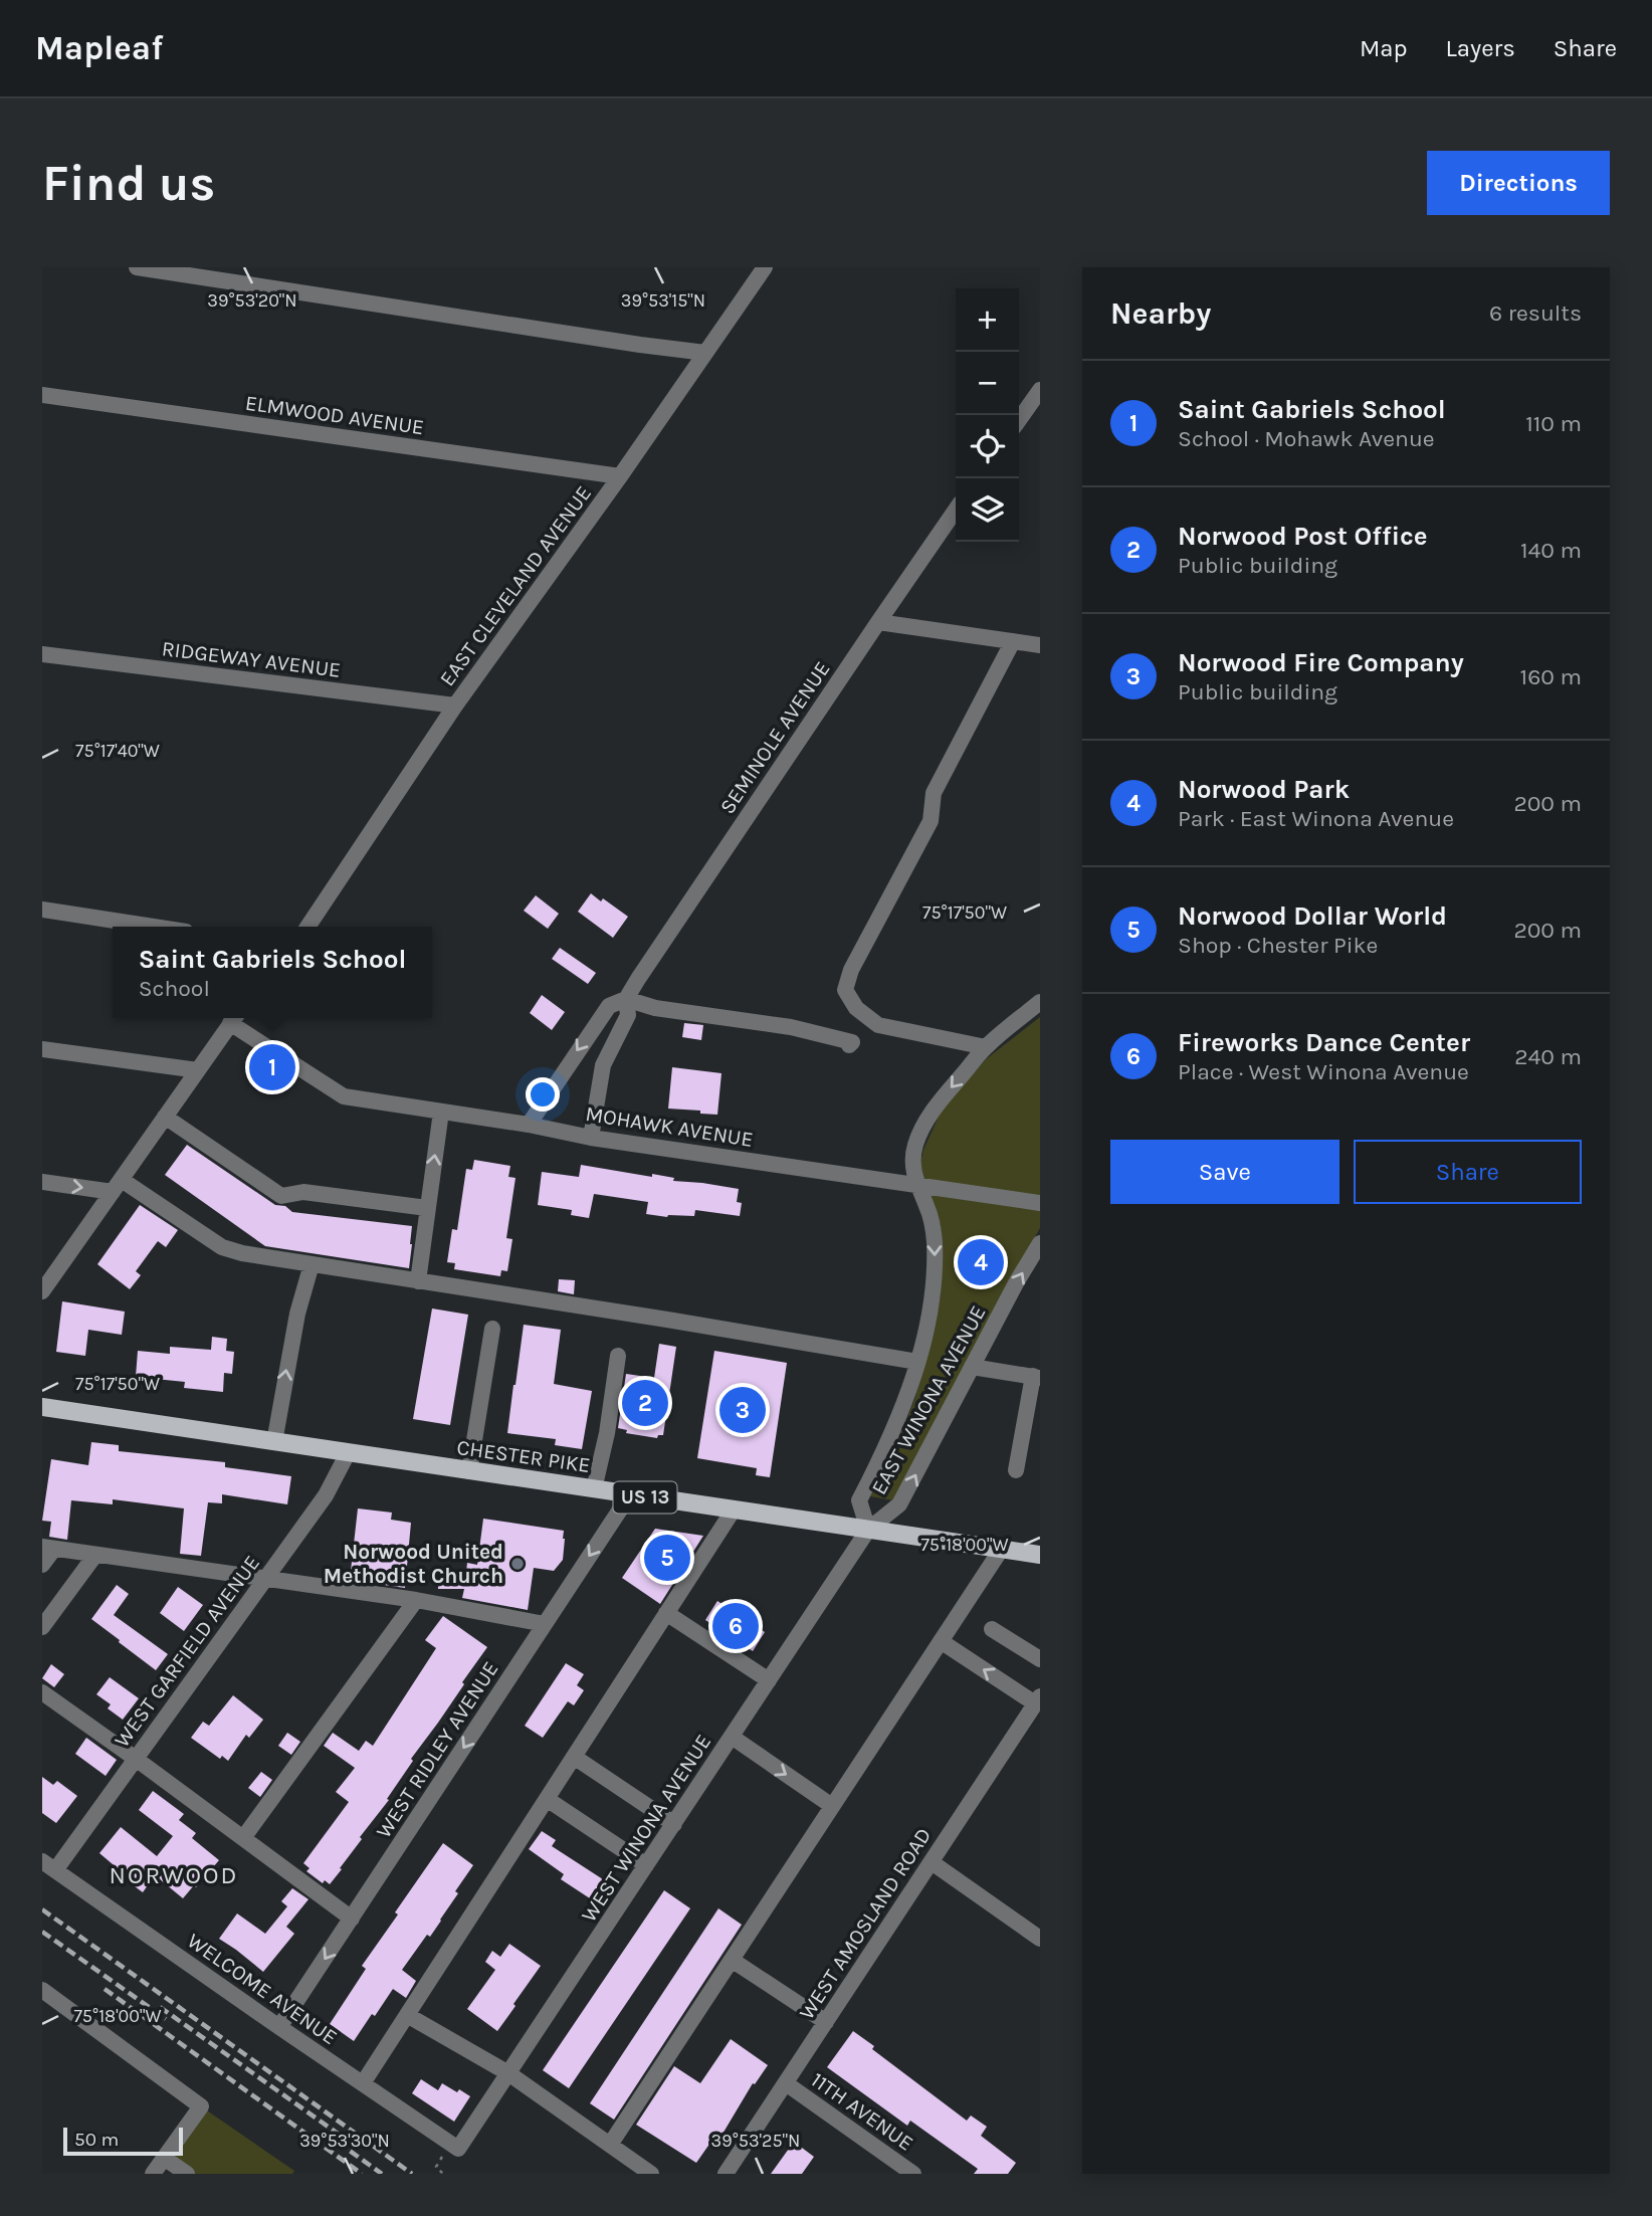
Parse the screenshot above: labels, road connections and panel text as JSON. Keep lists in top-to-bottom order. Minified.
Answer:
{"streets":{"main road":["CHESTER PIKE","US 13"],"street":["ELMWOOD AVENUE","EAST CLEVELAND AVENUE","RIDGEWAY AVENUE","SEMINOLE AVENUE","MOHAWK AVENUE","EAST WINONA AVENUE","WEST GARFIELD AVENUE","WEST RIDLEY AVENUE","WEST WINONA AVENUE","WEST AMOSLAND ROAD","WELCOME AVENUE","11TH AVENUE"]},"crossings":[["ELMWOOD AVENUE","EAST CLEVELAND AVENUE"],["EAST CLEVELAND AVENUE","RIDGEWAY AVENUE"],["SEMINOLE AVENUE","MOHAWK AVENUE"],["MOHAWK AVENUE","EAST WINONA AVENUE"],["EAST WINONA AVENUE","CHESTER PIKE"],["EAST WINONA AVENUE","WEST WINONA AVENUE"],["CHESTER PIKE","WEST GARFIELD AVENUE"],["CHESTER PIKE","WEST RIDLEY AVENUE"],["CHESTER PIKE","WEST WINONA AVENUE"],["WEST GARFIELD AVENUE","WELCOME AVENUE"],["WEST RIDLEY AVENUE","WELCOME AVENUE"],["WEST WINONA AVENUE","WELCOME AVENUE"],["WEST AMOSLAND ROAD","11TH AVENUE"]],"districts":["NORWOOD"],"places":["Norwood United Methodist Church"],"scale_bar":"50 m","page":{"header":"Mapleaf","nav":["Map","Layers","Share"],"buttons":["Directions",["Save","Share"]],"title":"Find us","heading":["Nearby","6 results"],"map_buttons":["+","−"],"list":[{"mark":"1","name":"Saint Gabriels School","note":"School · Mohawk Avenue","value":"110 m"},{"mark":"2","name":"Norwood Post Office","note":"Public building","value":"140 m"},{"mark":"3","name":"Norwood Fire Company","note":"Public building","value":"160 m"},{"mark":"4","name":"Norwood Park","note":"Park · East Winona Avenue","value":"200 m"},{"mark":"5","name":"Norwood Dollar World","note":"Shop · Chester Pike","value":"200 m"},{"mark":"6","name":"Fireworks Dance Center","note":"Place · West Winona Avenue","value":"240 m"}],"popup":["Saint Gabriels School","School"],"pins":["1","4","2","3","5","6"],"scale":"50 m"},"coordinates":["39°53'20\"N","39°53'15\"N","75°17'40\"W","75°17'50\"W","75°18'00\"W","39°53'30\"N","39°53'25\"N"]}
